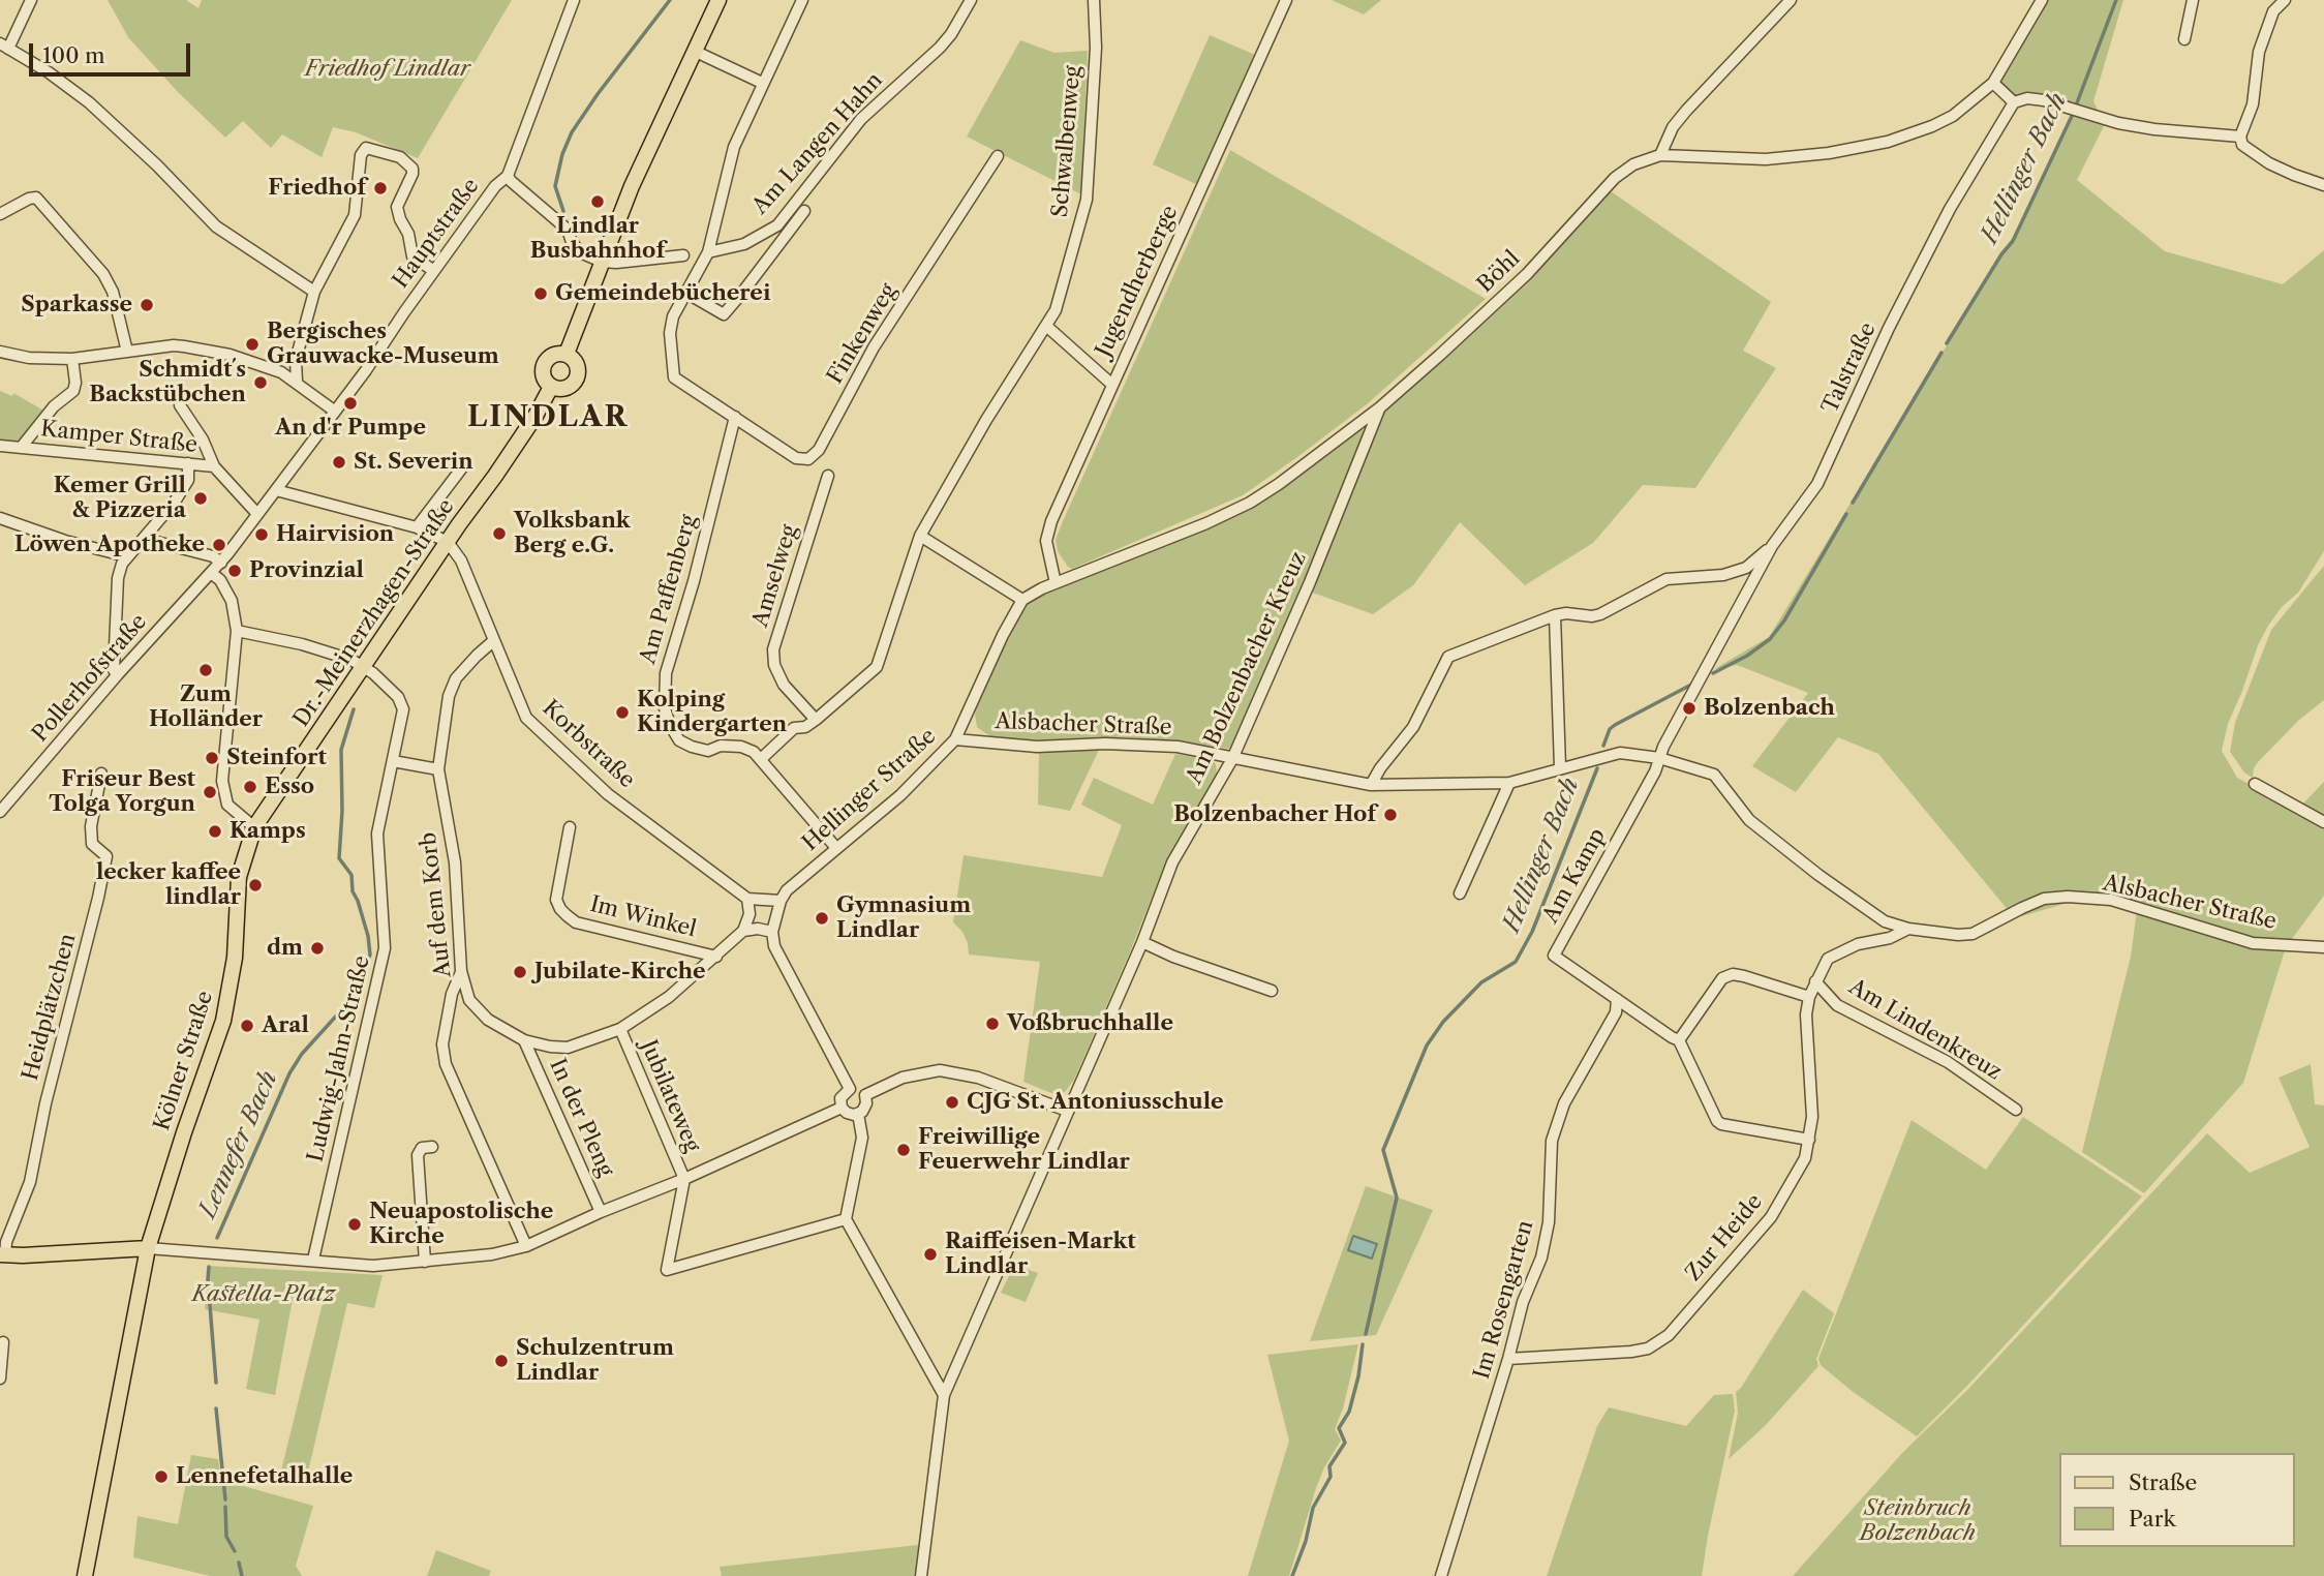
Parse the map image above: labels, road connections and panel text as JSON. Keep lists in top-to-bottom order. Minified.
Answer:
{"streets":{"main road":["Dr.-Meinerzhagen-Straße","Kölner Straße"],"street":["Schwalbenweg","Am Langen Hahn","Hauptstraße","Böhl","Jugendherberge","Finkenweg","Talstraße","Kamper Straße","Amselweg","Am Paffenberg","Am Bolzenbacher Kreuz","Pollerhofstraße","Alsbacher Straße","Korbstraße","Hellinger Straße","Am Kamp","Auf dem Korb","Im Winkel","Heidplätzchen","Am Lindenkreuz","Ludwig-Jahn-Straße","Jubilateweg","In der Pleng","Zur Heide","Im Rosengarten"]},"crossings":[["Schwalbenweg","Amselweg"],["Schwalbenweg","Am Paffenberg"],["Hauptstraße","Kamper Straße"],["Hauptstraße","Pollerhofstraße"],["Böhl","Jugendherberge"],["Böhl","Am Bolzenbacher Kreuz"],["Finkenweg","Am Paffenberg"],["Talstraße","Alsbacher Straße"],["Talstraße","Am Kamp"],["Am Paffenberg","Hellinger Straße"],["Dr.-Meinerzhagen-Straße","Korbstraße"],["Dr.-Meinerzhagen-Straße","Ludwig-Jahn-Straße"],["Dr.-Meinerzhagen-Straße","Kölner Straße"],["Am Bolzenbacher Kreuz","Alsbacher Straße"],["Alsbacher Straße","Hellinger Straße"],["Alsbacher Straße","Am Kamp"],["Alsbacher Straße","Zur Heide"],["Korbstraße","Auf dem Korb"],["Am Kamp","Im Rosengarten"],["Auf dem Korb","Im Winkel"],["Auf dem Korb","Jubilateweg"],["Auf dem Korb","In der Pleng"],["Am Lindenkreuz","Zur Heide"],["Zur Heide","Im Rosengarten"]],"districts":["LINDLAR"],"water":["Hellinger Bach","Lennefer Bach"],"parks":["Friedhof Lindlar","Kastella-Platz","Steinbruch Bolzenbach"],"places":["Friedhof","Lindlar Busbahnhof","Gemeindebücherei","Sparkasse","Bergisches Grauwacke-Museum","Schmidt´s Backstübchen","An d'r Pumpe","St. Severin","Kemer Grill & Pizzeria","Volksbank Berg e.G.","Hairvision","Löwen Apotheke","Provinzial","Zum Holländer","Bolzenbach","Kolping Kindergarten","Steinfort","Esso","Friseur Best Tolga Yorgun","Bolzenbacher Hof","Kamps","lecker kaffee lindlar","Gymnasium Lindlar","dm","Jubilate-Kirche","Voßbruchhalle","Aral","CJG St. Antoniusschule","Freiwillige Feuerwehr Lindlar","Neuapostolische Kirche","Raiffeisen-Markt Lindlar","Schulzentrum Lindlar","Lennefetalhalle"],"legend":["Straße","Park"],"scale_bar":"100 m"}
